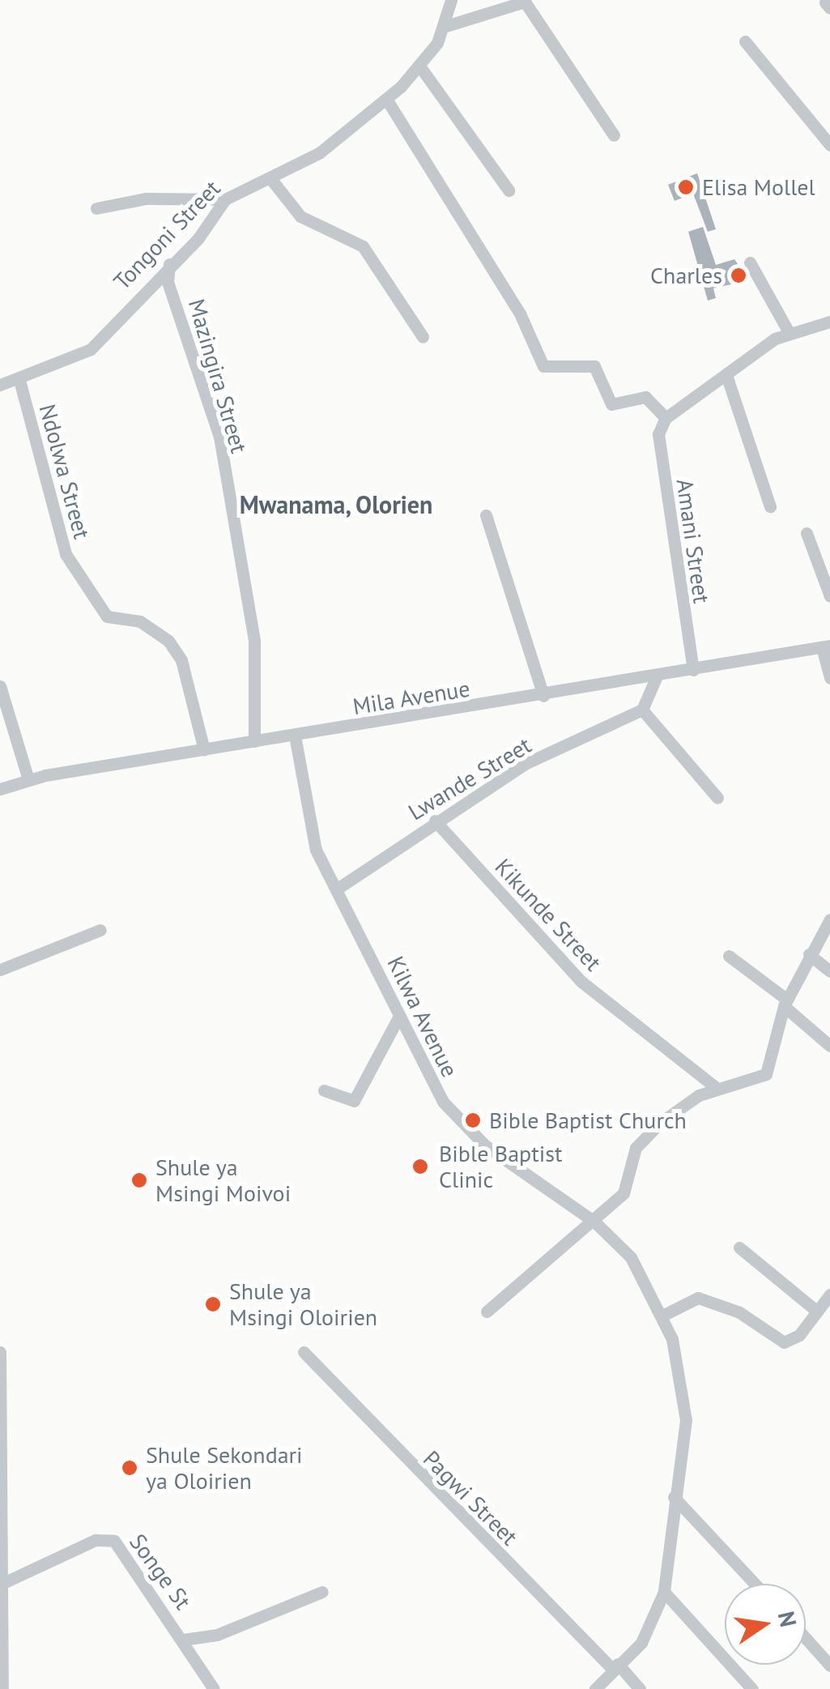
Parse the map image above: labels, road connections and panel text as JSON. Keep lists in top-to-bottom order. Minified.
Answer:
{"streets":{"street":["Tongoni Street","Mazingira Street","Ndolwa Street","Amani Street","Mila Avenue","Lwande Street","Kikunde Street","Kilwa Avenue","Pagwi Street","Songe St"]},"crossings":[["Tongoni Street","Mazingira Street"],["Tongoni Street","Ndolwa Street"],["Mazingira Street","Mila Avenue"],["Ndolwa Street","Mila Avenue"],["Amani Street","Mila Avenue"],["Mila Avenue","Kilwa Avenue"],["Lwande Street","Kikunde Street"],["Lwande Street","Kilwa Avenue"],["Kilwa Avenue","Pagwi Street"]],"districts":["Mwanama, Olorien"],"places":["Elisa Mollel","Charles","Bible Baptist Church","Bible Baptist Clinic","Shule ya Msingi Moivoi","Shule ya Msingi Oloirien","Shule Sekondari ya Oloirien"],"north":"right"}
